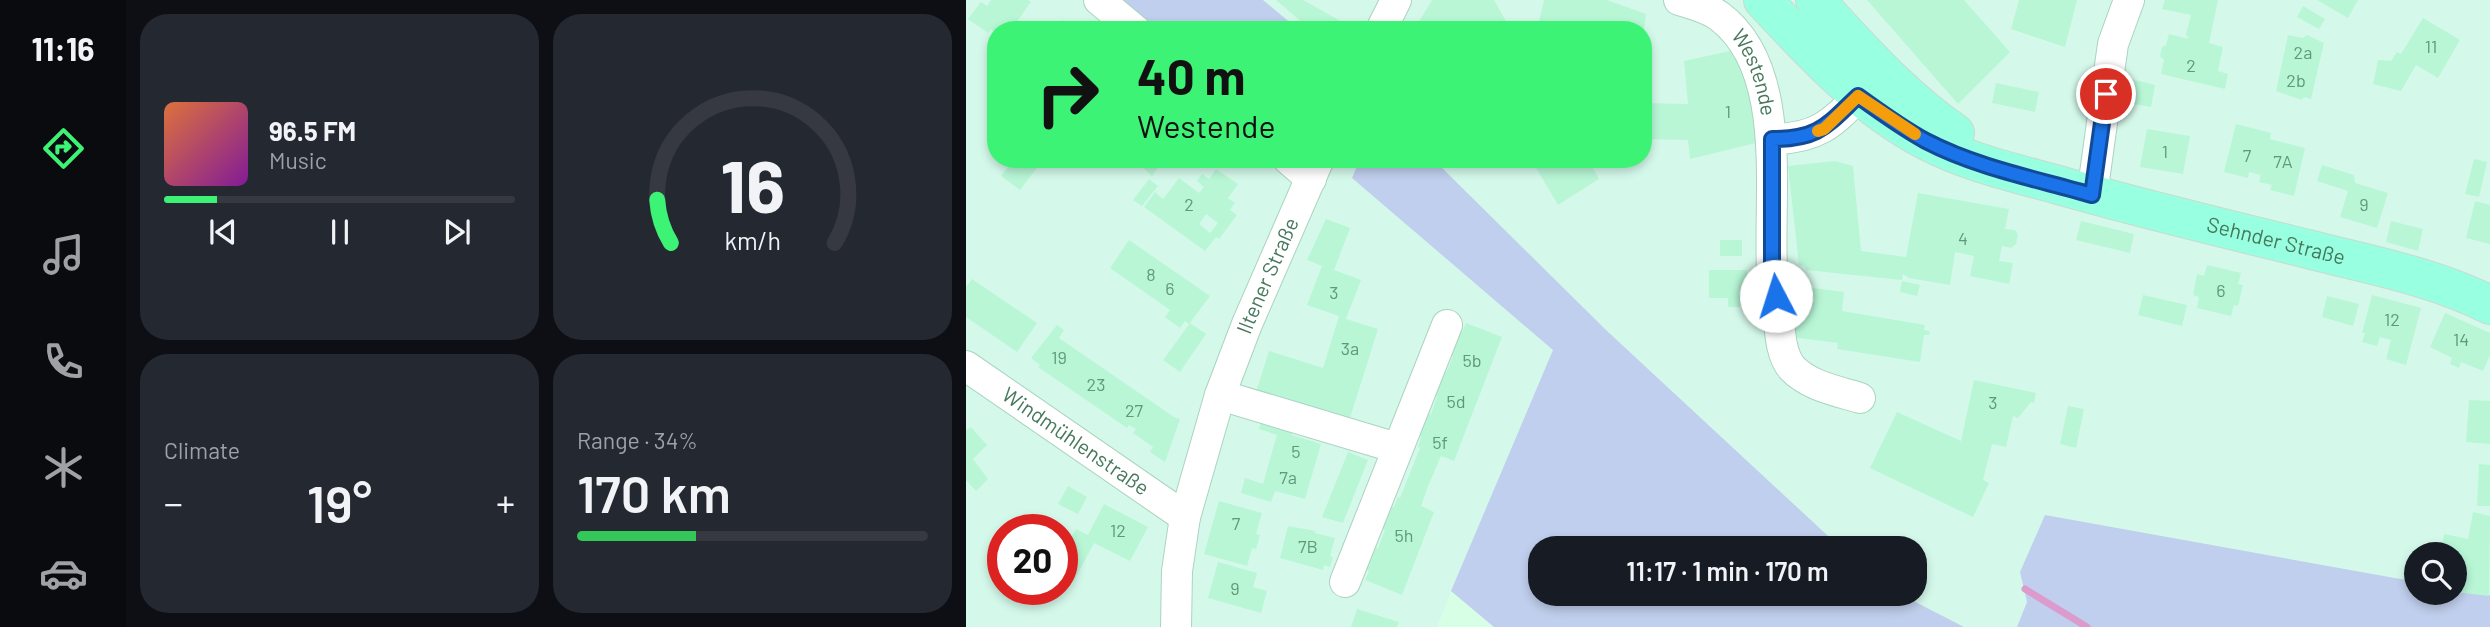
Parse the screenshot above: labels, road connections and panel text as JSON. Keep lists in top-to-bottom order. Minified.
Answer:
{"streets":{"main road":["Sehnder Straße"],"street":["Westende","Iltener Straße","Windmühlenstraße"]},"crossings":[["Westende","Sehnder Straße"],["Iltener Straße","Windmühlenstraße"]],"house_numbers":["11","2a","2","2b","1","1","7","7A","2","9","4","8","6","6","3","12","14","3a","19","5b","23","5d","3","27","5f","5","7a","7","12","5h","7B","9"],"page":{"tabs":"11:16","turn":["40 m","Westende"],"song":["96.5 FM","Music"],"tile":["Climate",["Range · 34%","170 km"]],"heat":["−","19°","+"],"limit":"20","trip":"11:17 · 1 min · 170 m","gauge":["16","km/h"]}}
